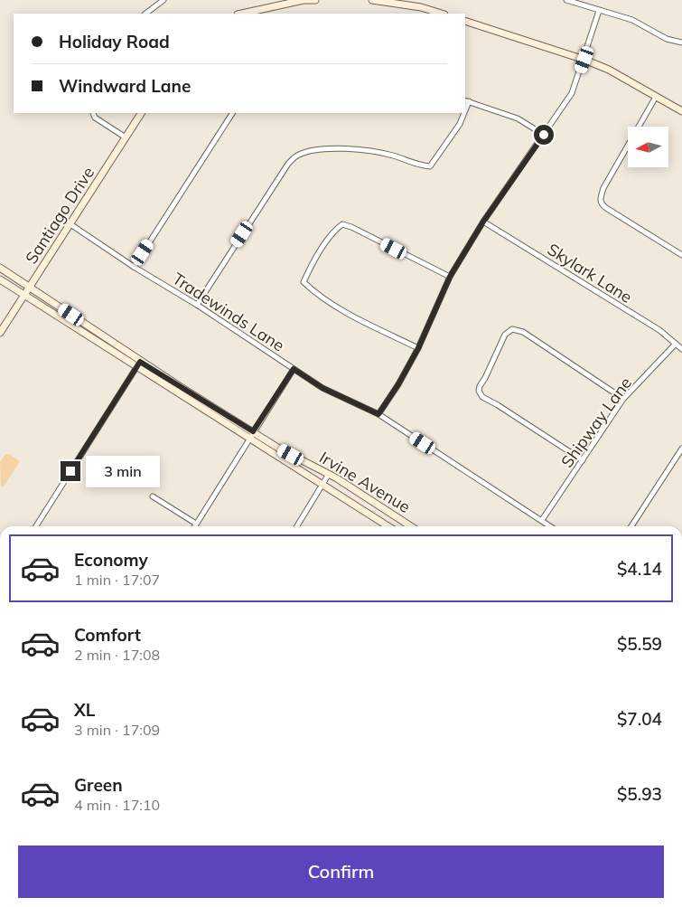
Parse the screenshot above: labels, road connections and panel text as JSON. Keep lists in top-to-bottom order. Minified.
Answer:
{"streets":{"main road":["Santiago Drive","Irvine Avenue"],"street":["Skylark Lane","Tradewinds Lane","Shipway Lane"]},"crossings":[["Santiago Drive","Tradewinds Lane"],["Santiago Drive","Irvine Avenue"],["Skylark Lane","Shipway Lane"],["Tradewinds Lane","Shipway Lane"]],"north":"left","page":{"banner":["Holiday Road","Windward Lane"],"bubble":"3 min","list":[{"name":"Economy","note":"1 min · 17:07","value":"$4.14"},{"name":"Comfort","note":"2 min · 17:08","value":"$5.59"},{"name":"XL","note":"3 min · 17:09","value":"$7.04"},{"name":"Green","note":"4 min · 17:10","value":"$5.93"}],"buttons":"Confirm"}}
